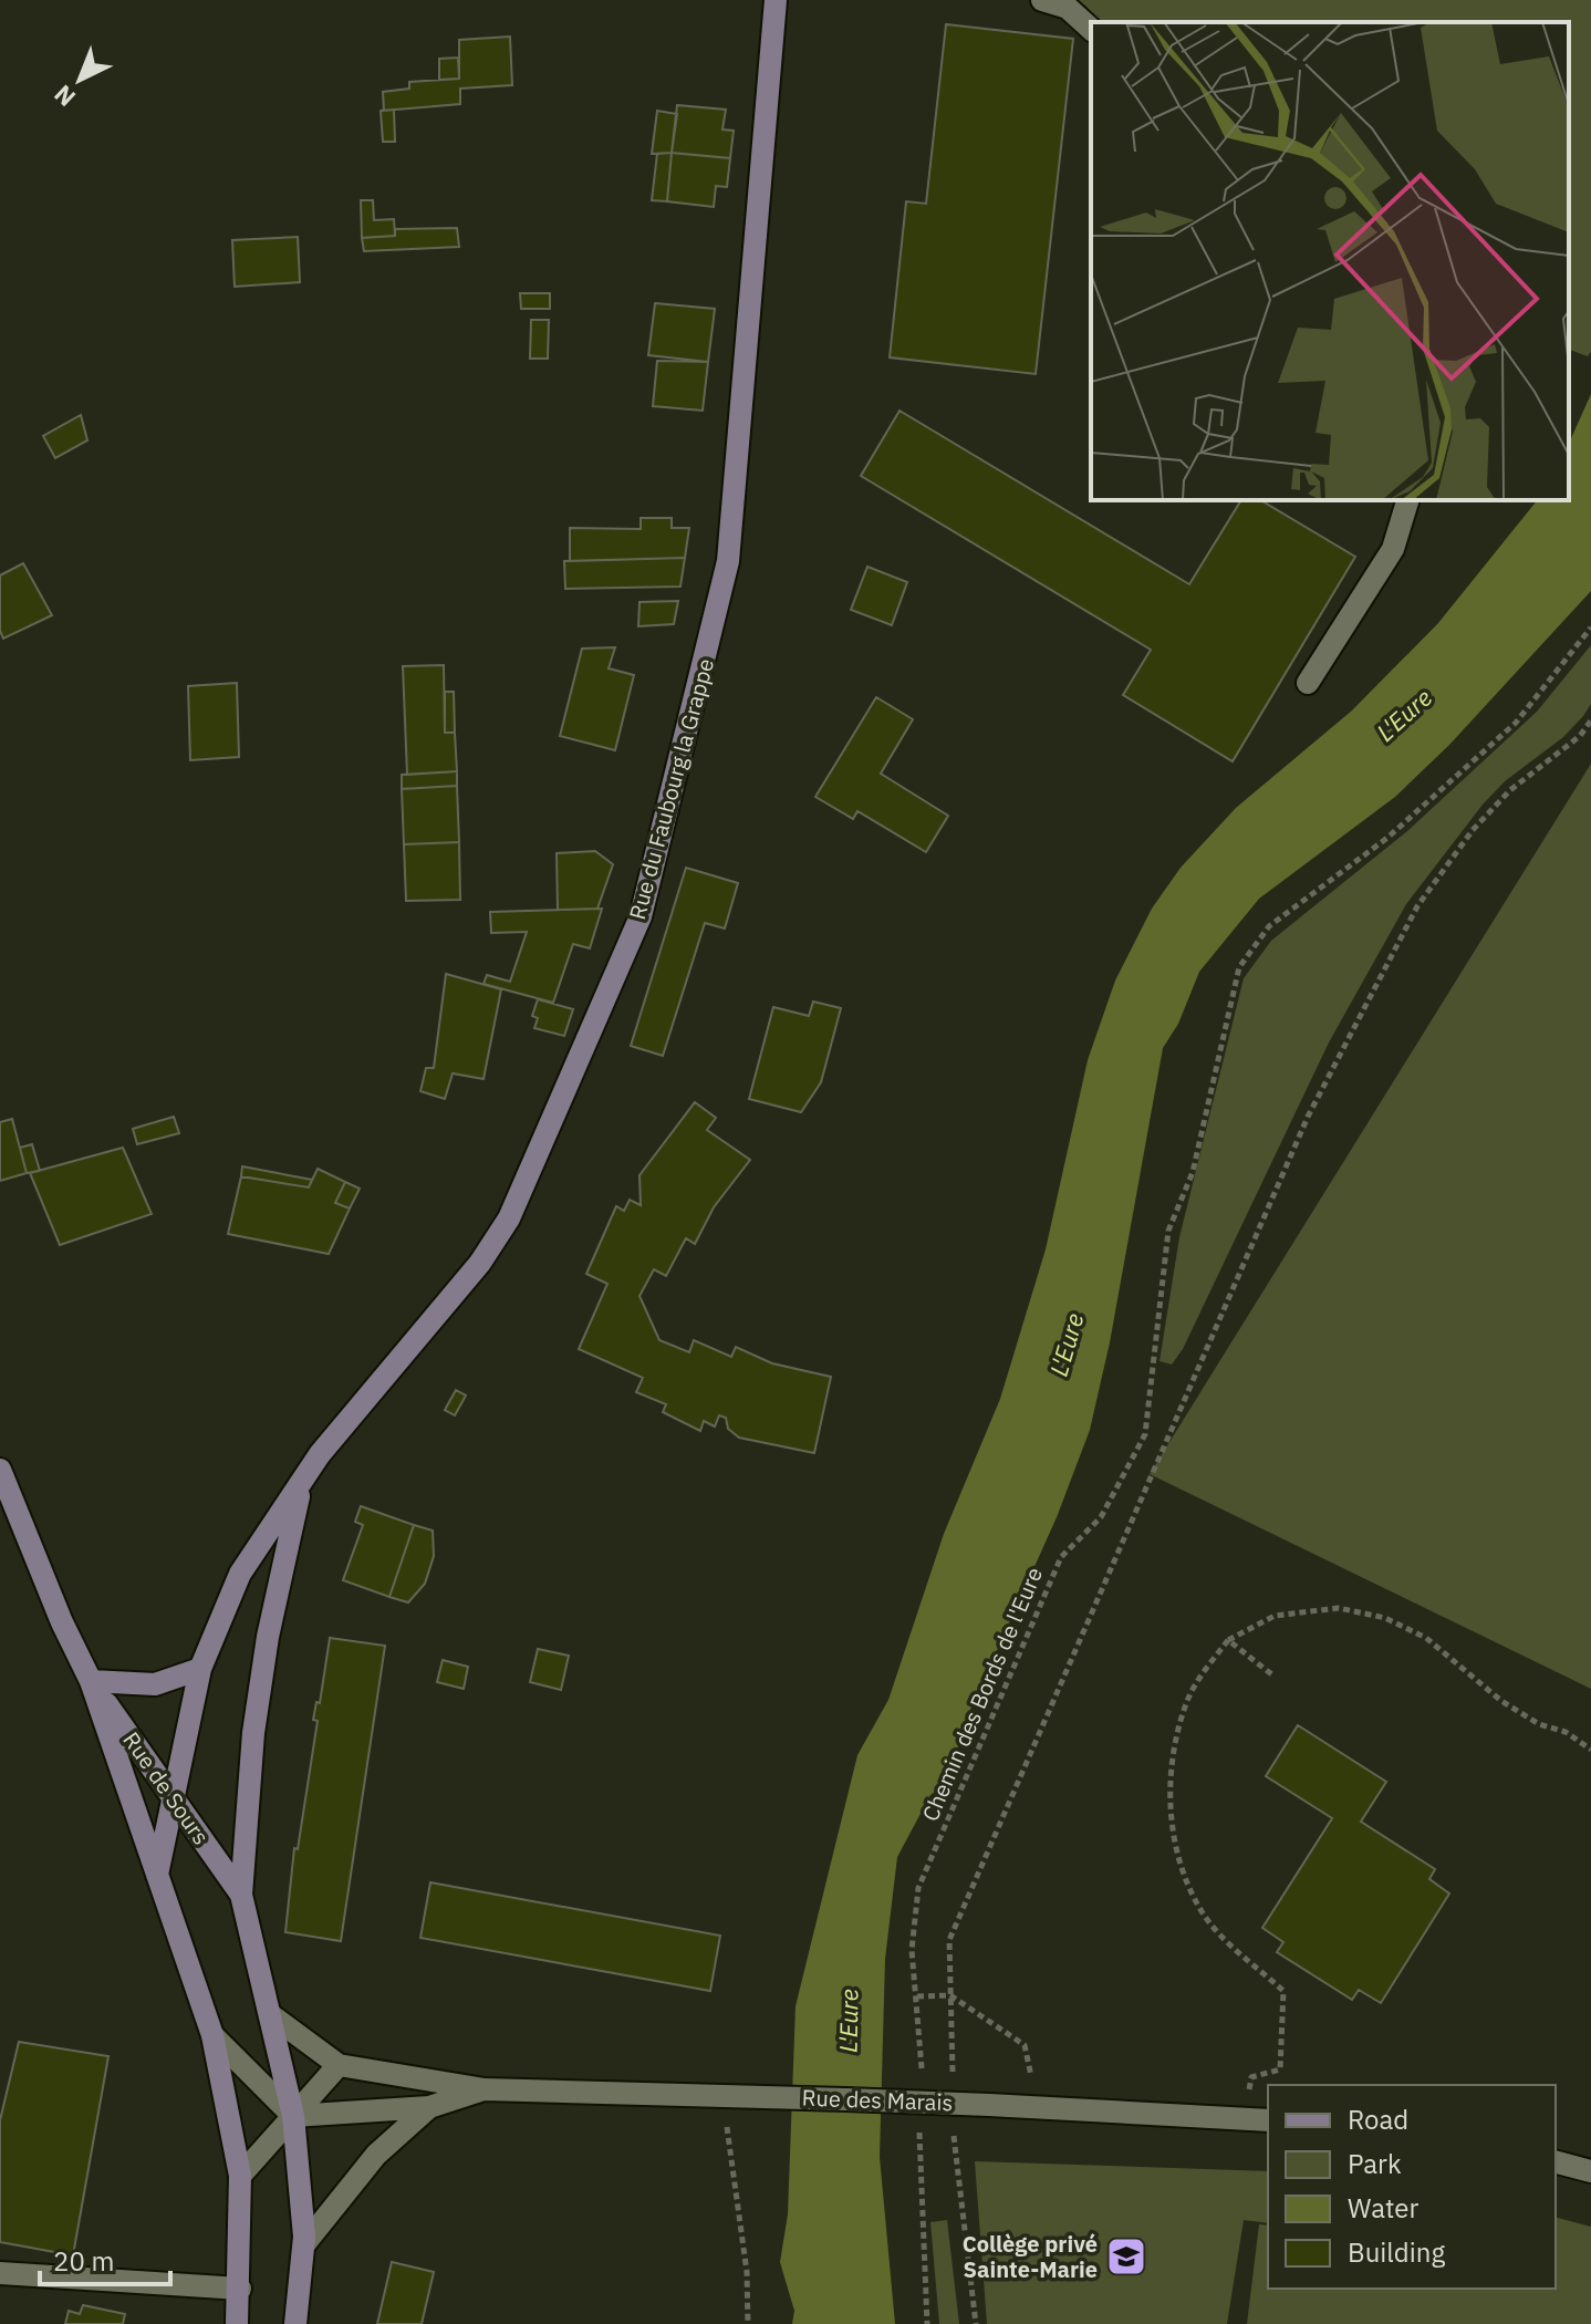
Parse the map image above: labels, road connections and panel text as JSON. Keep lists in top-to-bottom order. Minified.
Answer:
{"streets":{"main road":["Rue du Faubourg la Grappe","Rue de Sours"],"street":["Rue des Marais"],"path":["Chemin des Bords de l'Eure"]},"crossings":[["Rue du Faubourg la Grappe","Rue de Sours"],["Rue du Faubourg la Grappe","Rue des Marais"]],"water":["L'Eure"],"places":{"school or university":["Collège privé Sainte-Marie"]},"legend":["Road","Park","Water","Building"],"scale_bar":"20 m","north":"bottom left"}
